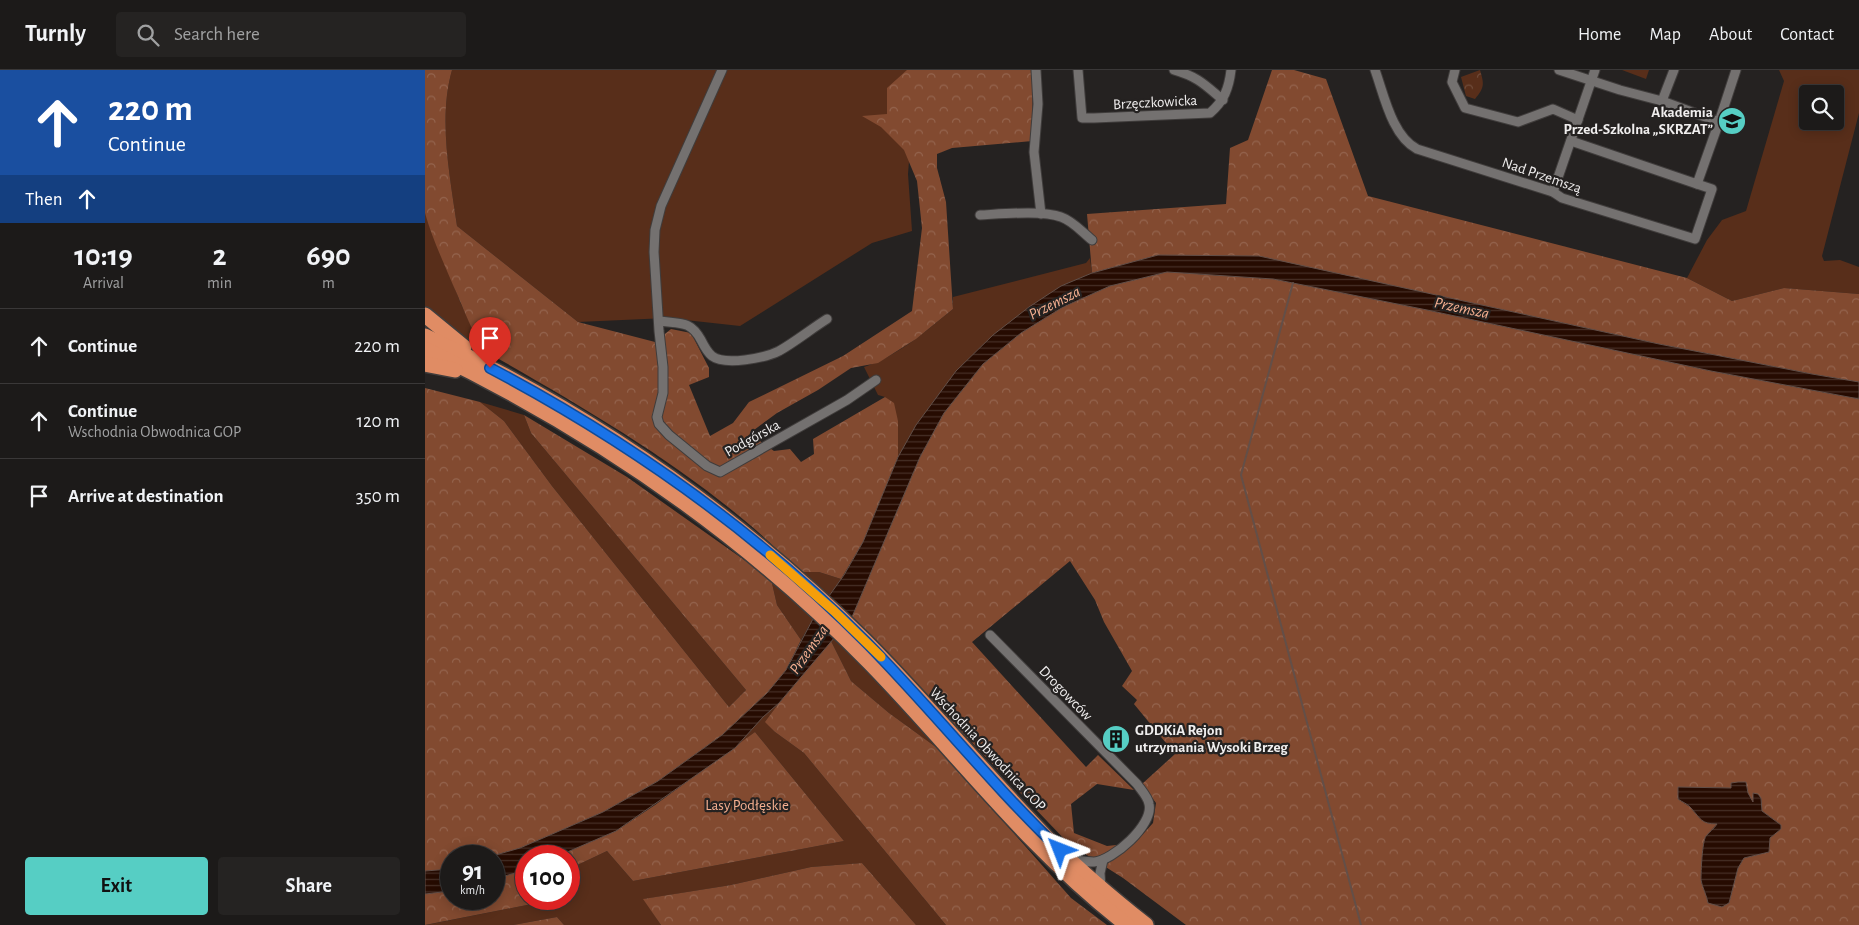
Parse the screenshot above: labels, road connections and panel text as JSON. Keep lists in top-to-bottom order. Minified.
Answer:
{"streets":{"highway":["Wschodnia Obwodnica GOP"],"street":["Brzęczkowicka","Nad Przemszą","Podgórska","Drogowców"]},"water":["Przemsza"],"parks":["Lasy Podłęskie"],"places":{"school or university":["Akademia Przed-Szkolna „SKRZAT”"],"building":["GDDKiA Rejon utrzymania Wysoki Brzeg"]},"page":{"header":"Turnly","search":"Search here","nav":["Home","Map","About","Contact"],"turn":["220 m","Continue"],"then":"Then","eta":["10:19","Arrival","2","min","690","m"],"list":[{"name":"Continue","value":"220 m"},{"name":"Continue","note":"Wschodnia Obwodnica GOP","value":"120 m"},{"name":"Arrive at destination","value":"350 m"}],"speed":"91 km/h","limit":"100","buttons":["Exit","Share"]}}
